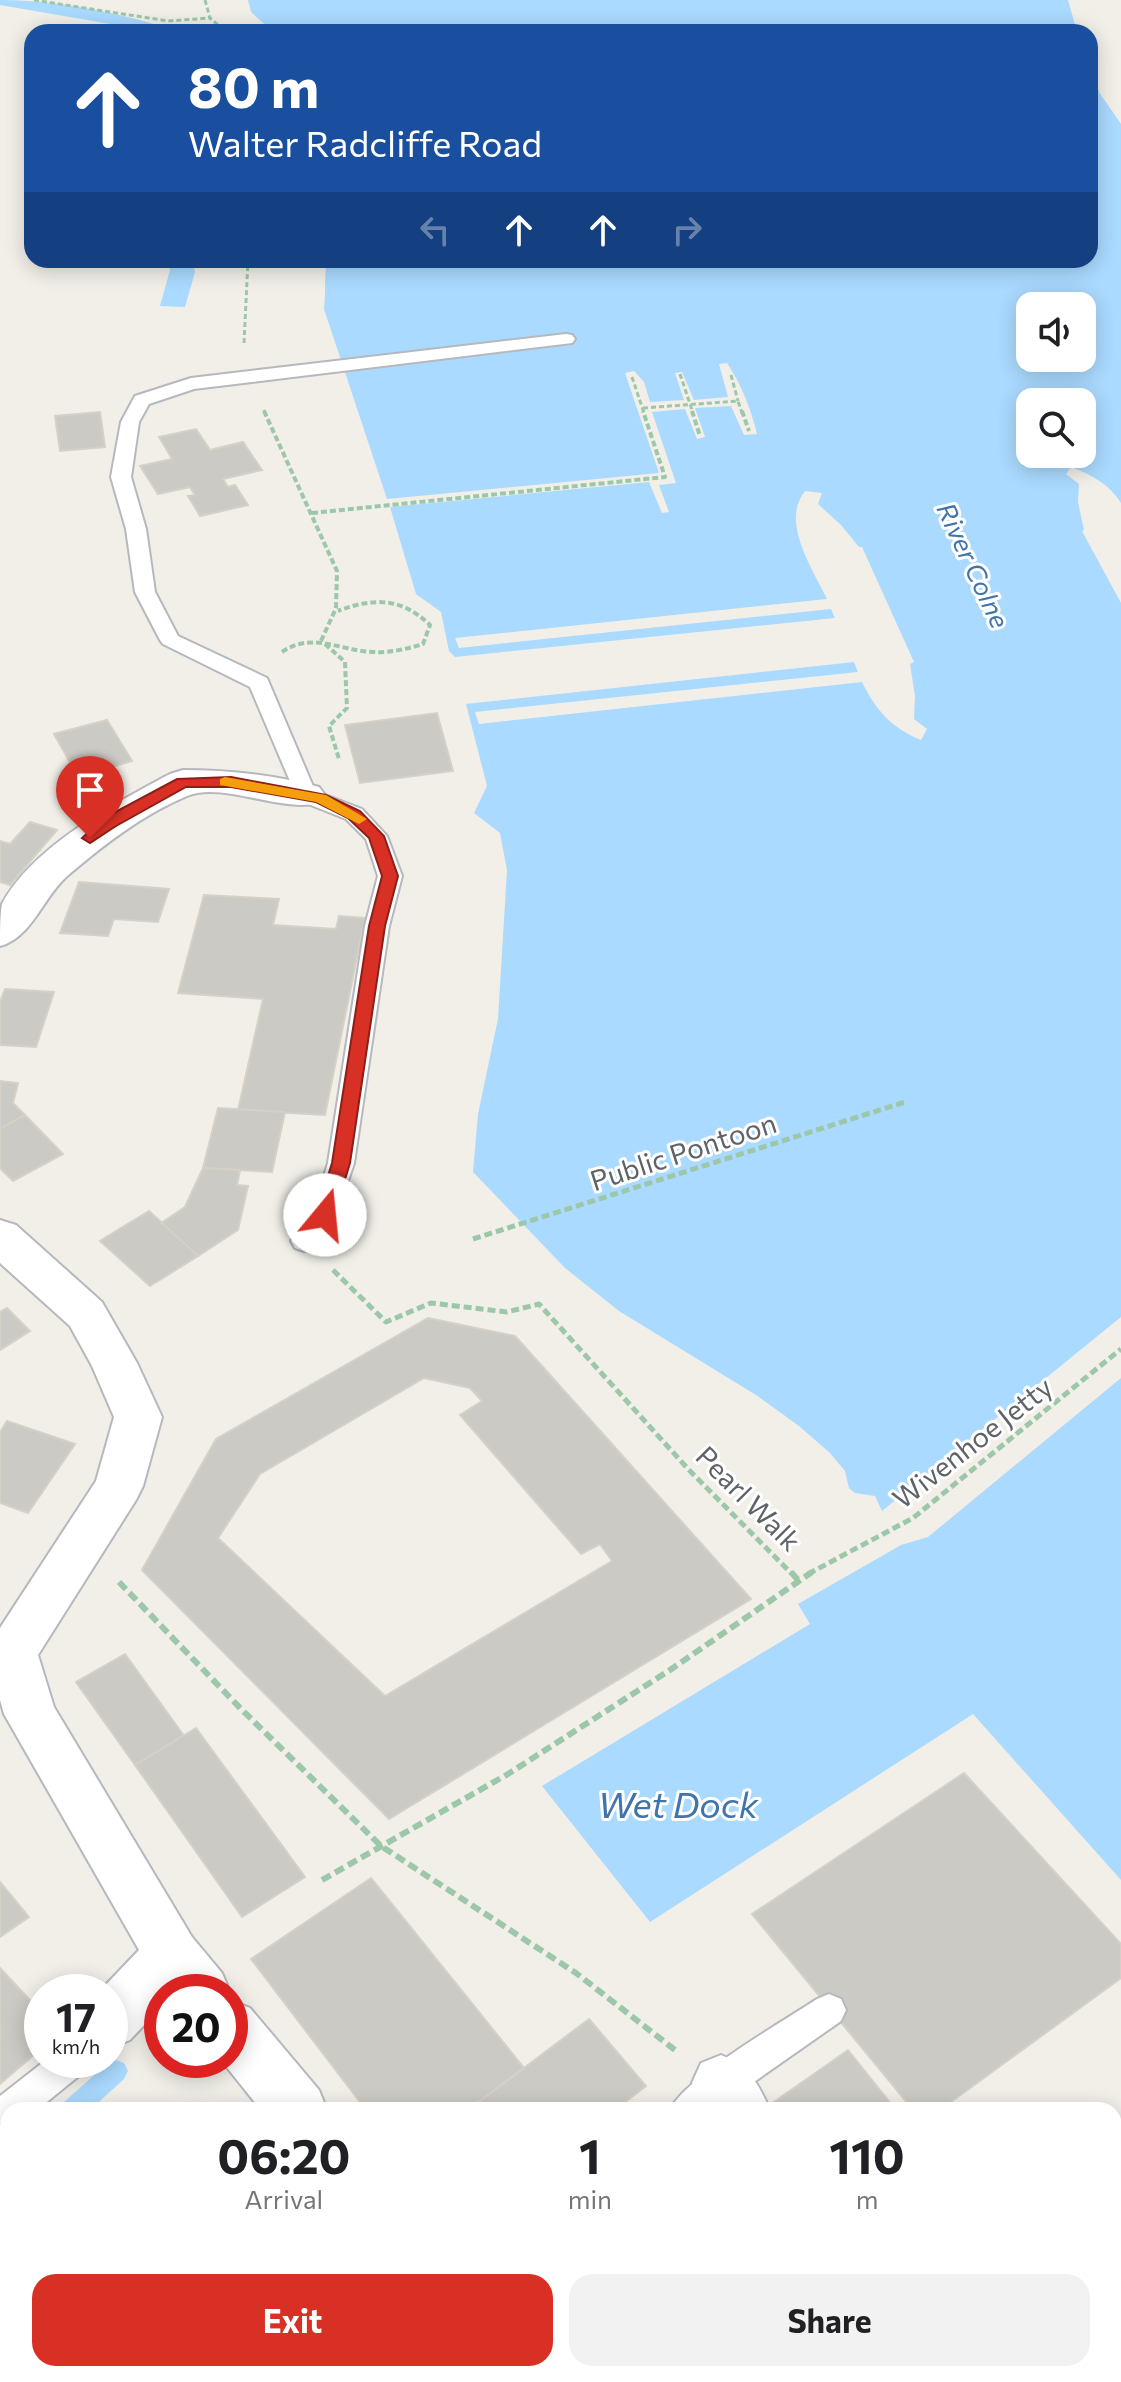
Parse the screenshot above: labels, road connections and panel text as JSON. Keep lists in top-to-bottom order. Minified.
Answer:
{"streets":{"path":["Public Pontoon","Wivenhoe Jetty","Pearl Walk"]},"crossings":[["Wivenhoe Jetty","Pearl Walk"]],"water":["River Colne","Wet Dock"],"page":{"turn":["80 m","Walter Radcliffe Road"],"speed":"17 km/h","limit":"20","eta":["06:20","Arrival","1","min","110","m"],"buttons":["Exit","Share"]}}
